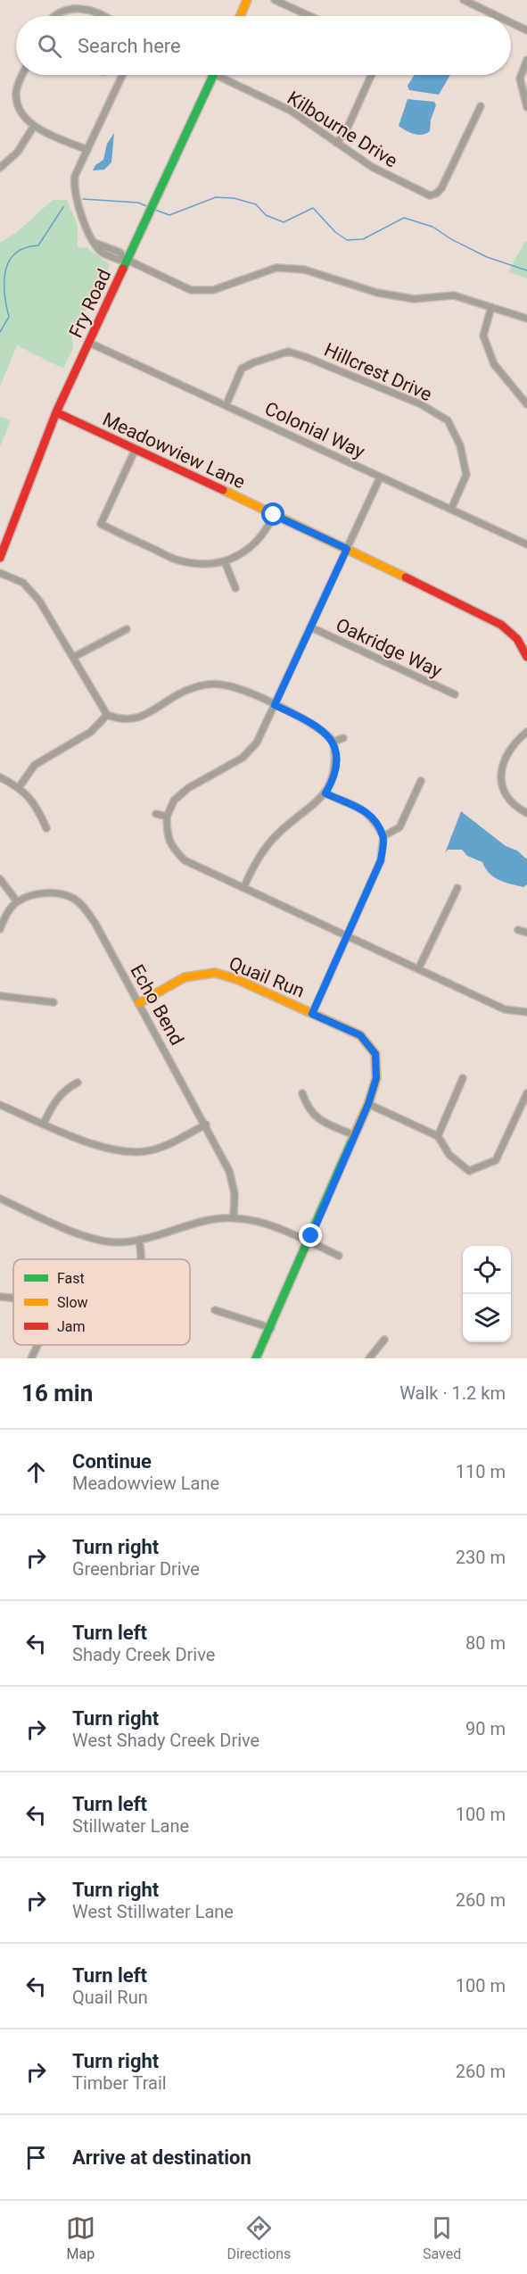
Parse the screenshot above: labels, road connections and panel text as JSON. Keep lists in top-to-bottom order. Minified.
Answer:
{"streets":{"street":["Kilbourne Drive","Fry Road","Hillcrest Drive","Colonial Way","Meadowview Lane","Oakridge Way","Quail Run","Echo Bend"]},"crossings":[["Fry Road","Colonial Way"],["Fry Road","Meadowview Lane"],["Hillcrest Drive","Colonial Way"],["Quail Run","Echo Bend"]],"legend":["Fast","Slow","Jam"],"page":{"search":"Search here","heading":["16 min","Walk · 1.2 km"],"list":[["Continue","Meadowview Lane","110 m"],["Turn right","Greenbriar Drive","230 m"],["Turn left","Shady Creek Drive","80 m"],["Turn right","West Shady Creek Drive","90 m"],["Turn left","Stillwater Lane","100 m"],["Turn right","West Stillwater Lane","260 m"],["Turn left","Quail Run","100 m"],["Turn right","Timber Trail","260 m"],"Arrive at destination"],"nav":["Map","Directions","Saved"]}}
